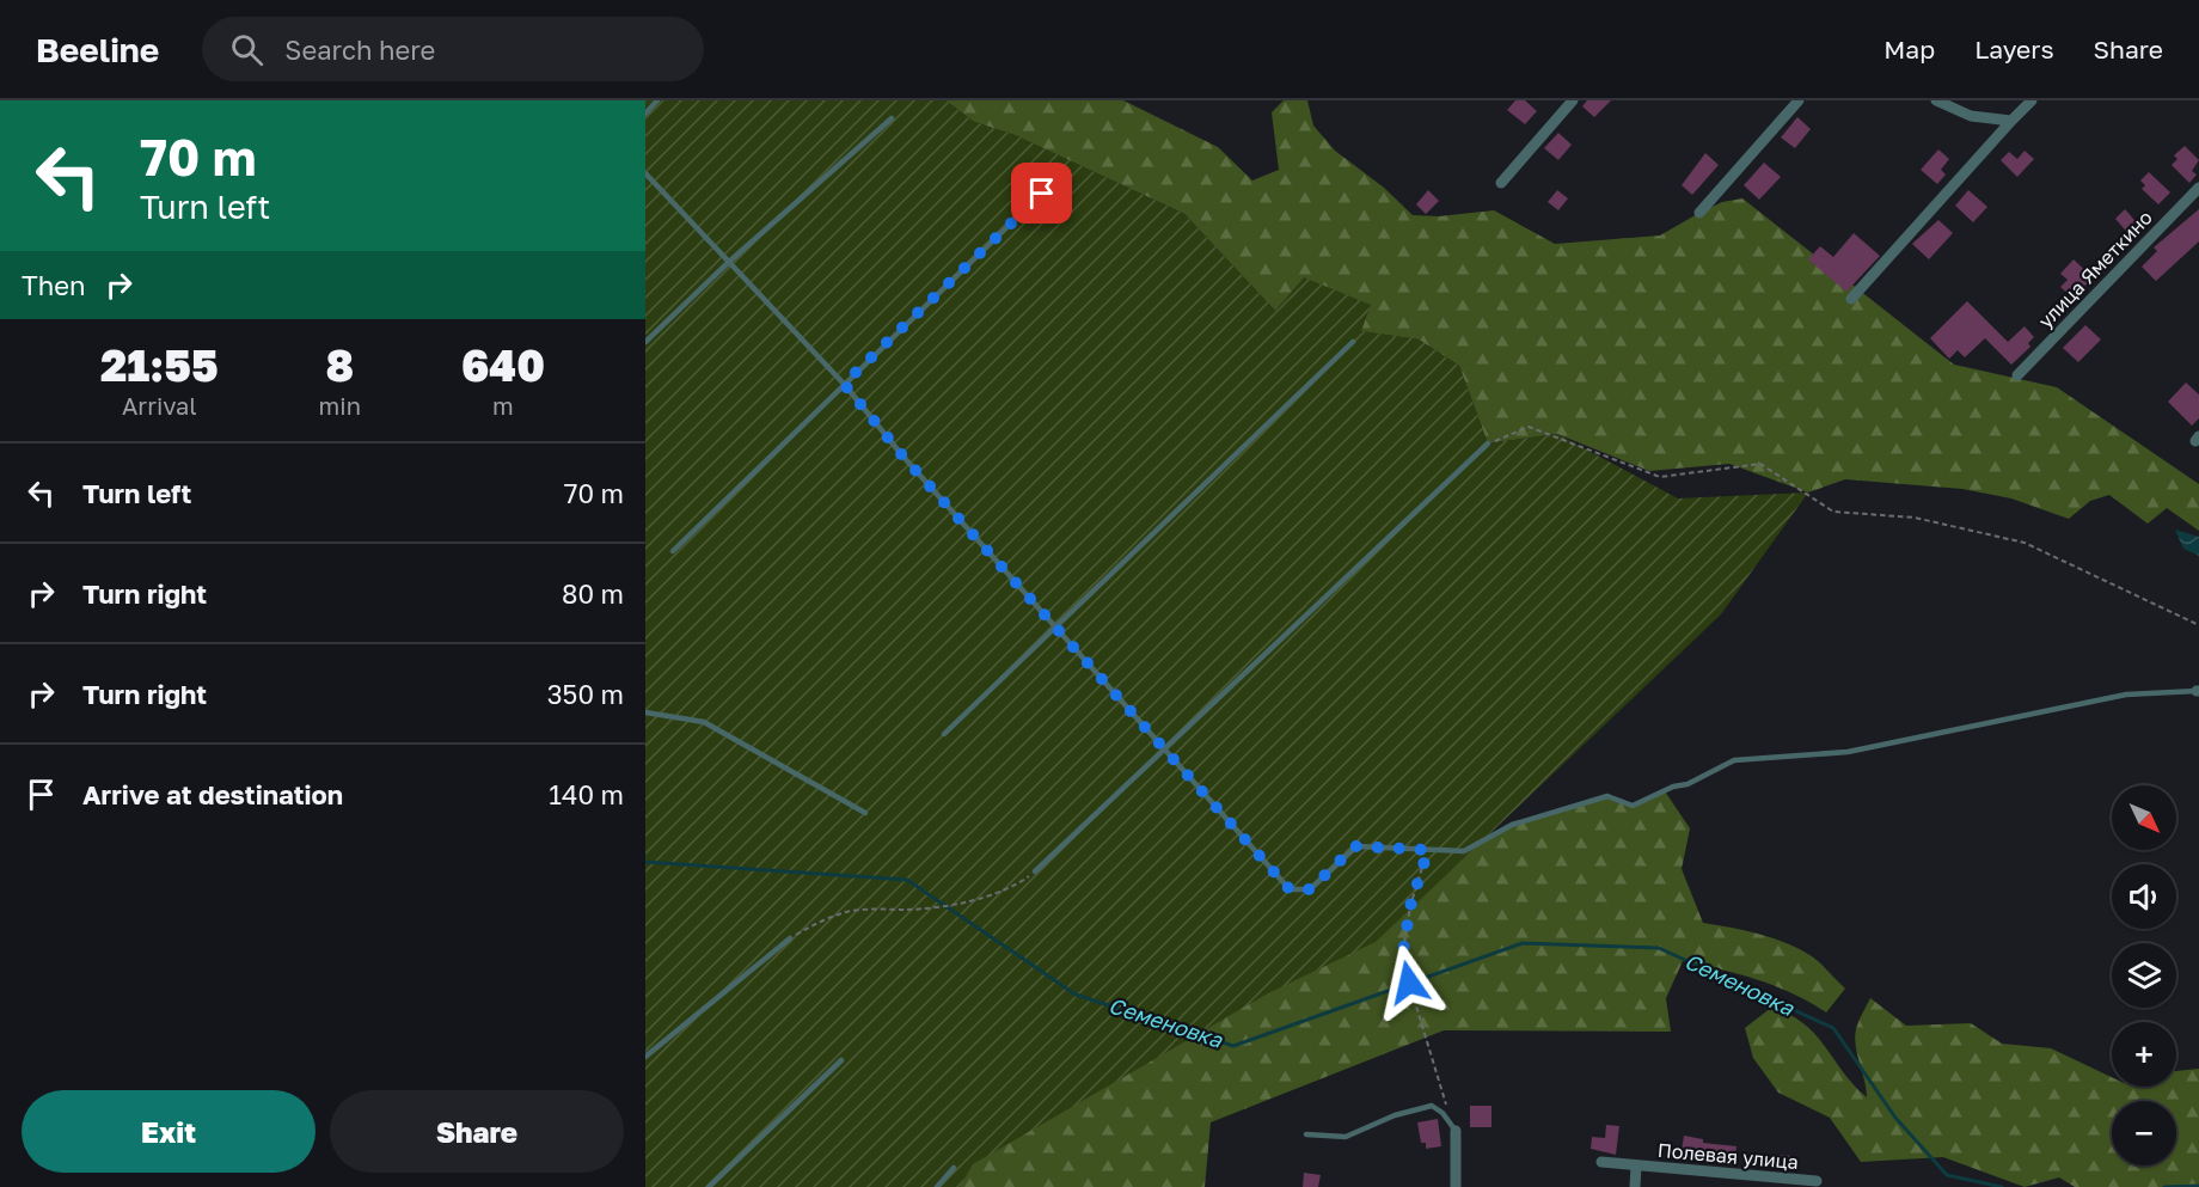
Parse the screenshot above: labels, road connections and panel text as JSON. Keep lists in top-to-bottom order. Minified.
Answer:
{"streets":{"street":["улица Яметкино","Полевая улица"]},"water":["Семеновка"],"north":"bottom right","page":{"header":"Beeline","search":"Search here","nav":["Map","Layers","Share"],"turn":["70 m","Turn left"],"then":"Then","eta":["21:55","Arrival","8","min","640","m"],"list":[{"name":"Turn left","value":"70 m"},{"name":"Turn right","value":"80 m"},{"name":"Turn right","value":"350 m"},{"name":"Arrive at destination","value":"140 m"}],"map_buttons":["+","−"],"buttons":["Exit","Share"]}}
